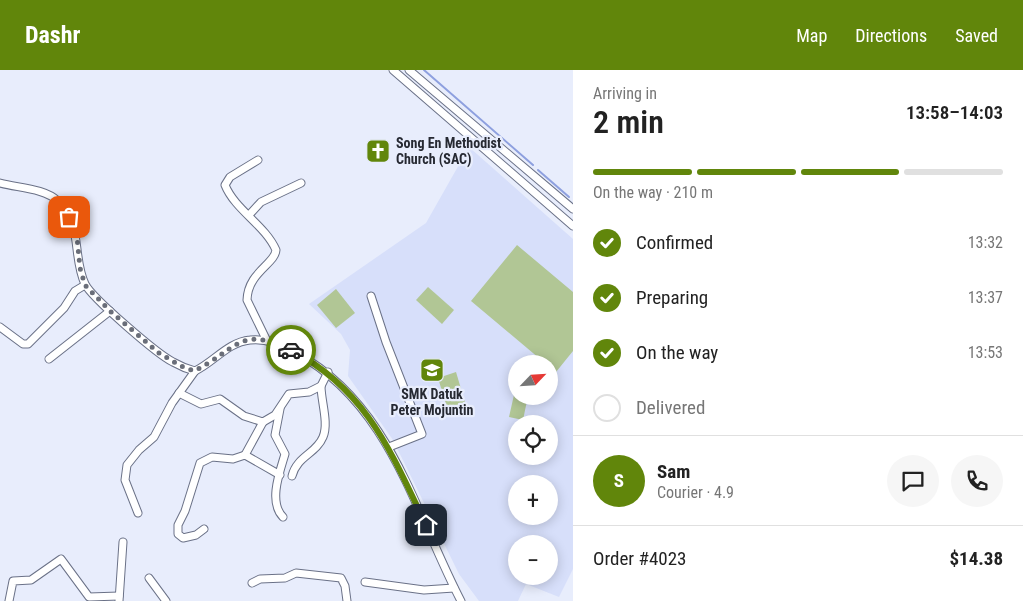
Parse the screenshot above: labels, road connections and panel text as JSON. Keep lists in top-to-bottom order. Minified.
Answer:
{"places":{"church":["Song En Methodist Church (SAC)"],"school or university":["SMK Datuk Peter Mojuntin"]},"north":"top right","page":{"header":"Dashr","nav":["Map","Directions","Saved"],"heading":["2 min","Arriving in","13:58–14:03"],"panel":["Sam","Courier · 4.9","Order #4023","$14.38"],"bar":"On the way · 210 m","list":[["Confirmed","13:32"],["Preparing","13:37"],["On the way","13:53"],"Delivered"],"map_buttons":["+","−"],"round":"S"}}
